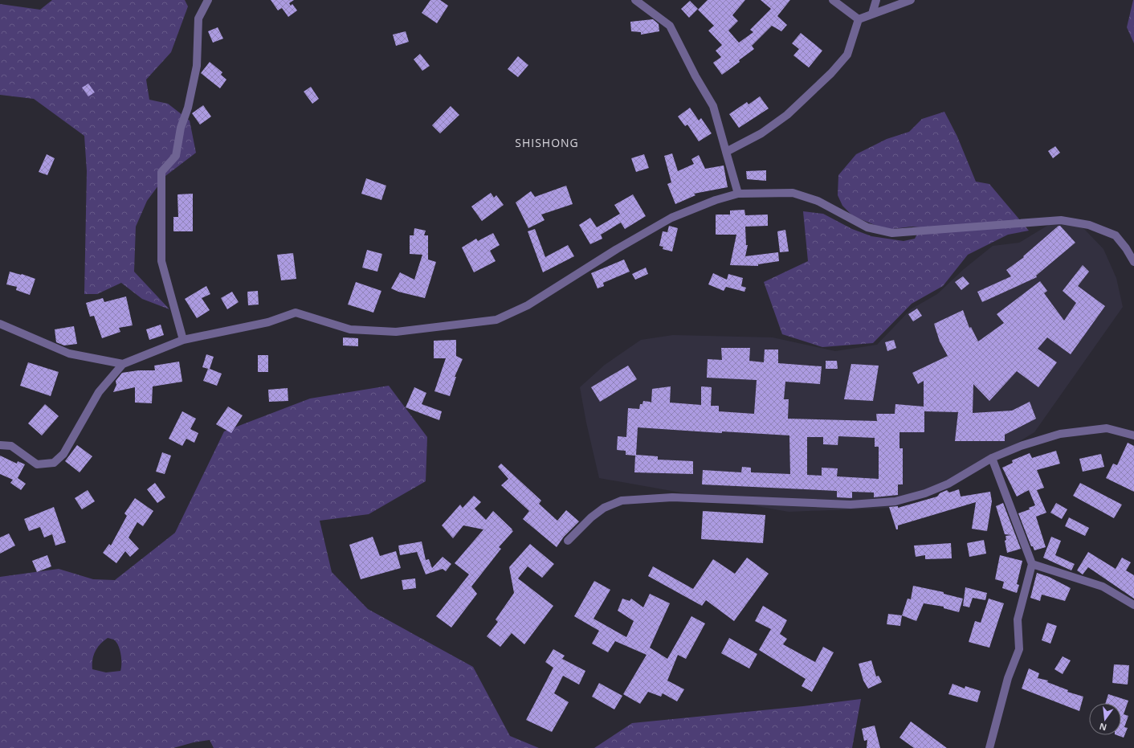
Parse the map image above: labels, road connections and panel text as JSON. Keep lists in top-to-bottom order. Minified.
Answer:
{"districts":["SHISHONG"],"north":"bottom"}
